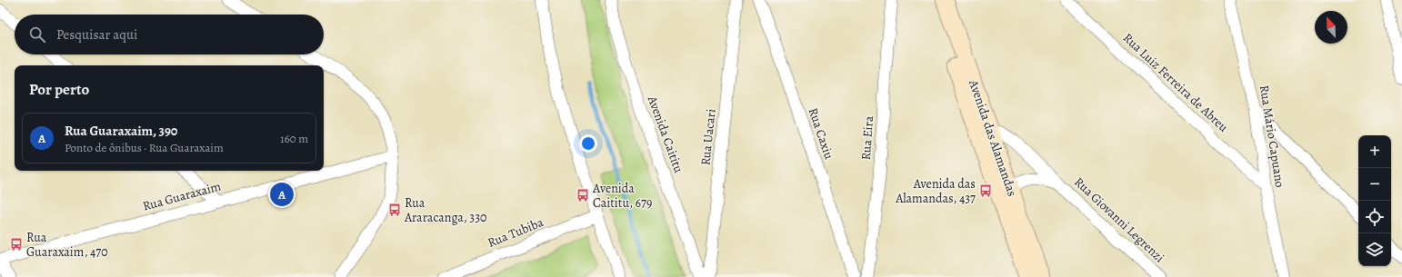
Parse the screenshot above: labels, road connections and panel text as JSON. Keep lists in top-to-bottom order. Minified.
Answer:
{"streets":{"street":["Rua Luiz Ferreira de Abreu","Rua Caxiu","Avenida Caititu","Rua Mário Capuano","Rua Uacari","Rua Eira","Avenida das Alamandas","Rua Guaraxaim","Rua Giovanni Legrenzi","Rua Tubiba"]},"crossings":[["Rua Luiz Ferreira de Abreu","Rua Mário Capuano"],["Avenida das Alamandas","Rua Giovanni Legrenzi"]],"places":{"bus stop":["Avenida das Alamandas, 437","Avenida Caititu, 679","Rua Araracanga, 330","Rua Guaraxaim, 470"]},"north":"top left","page":{"search":"Pesquisar aqui","heading":"Por perto","list":[{"mark":"A","name":"Rua Guaraxaim, 390","note":"Ponto de ônibus · Rua Guaraxaim","value":"160 m"}],"map_buttons":["+","−"],"pins":"A"}}
